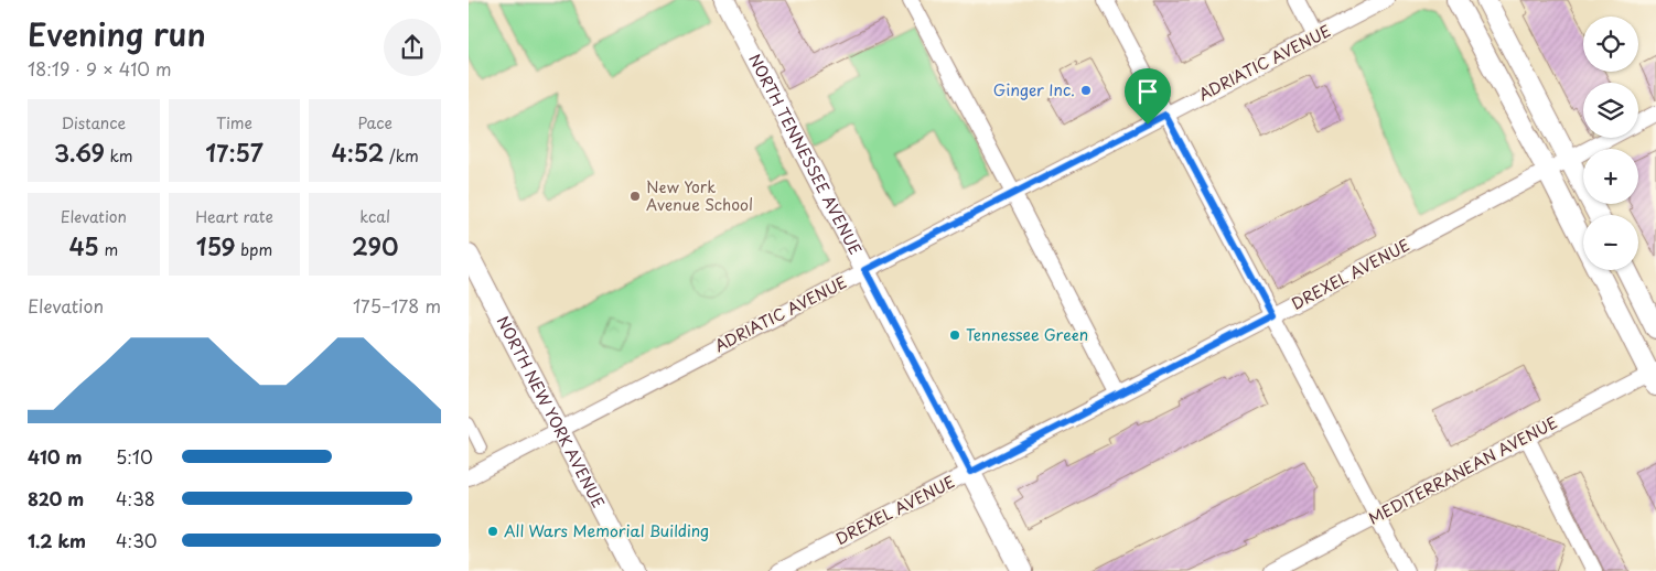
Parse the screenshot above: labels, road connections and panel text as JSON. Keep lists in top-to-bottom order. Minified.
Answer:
{"streets":{"street":["ADRIATIC AVENUE","NORTH TENNESSEE AVENUE","DREXEL AVENUE","NORTH NEW YORK AVENUE","MEDITERRANEAN AVENUE"]},"crossings":[["ADRIATIC AVENUE","NORTH TENNESSEE AVENUE"],["ADRIATIC AVENUE","NORTH NEW YORK AVENUE"],["NORTH TENNESSEE AVENUE","DREXEL AVENUE"]],"places":["Ginger Inc.","New York Avenue School","Tennessee Green","All Wars Memorial Building"],"page":{"heading":["Evening run","18:19 · 9 × 410 m"],"map_buttons":["+","−"],"stats":[["Distance","3.69 km"],["Time","17:57"],["Pace","4:52 /km"],["Elevation","45 m"],["Heart rate","159 bpm"],["kcal","290"]],"chart":["Elevation","175–178 m"],"list":[{"name":"410 m","note":"5:10"},{"name":"820 m","note":"4:38"},{"name":"1.2 km","note":"4:30"}]}}
